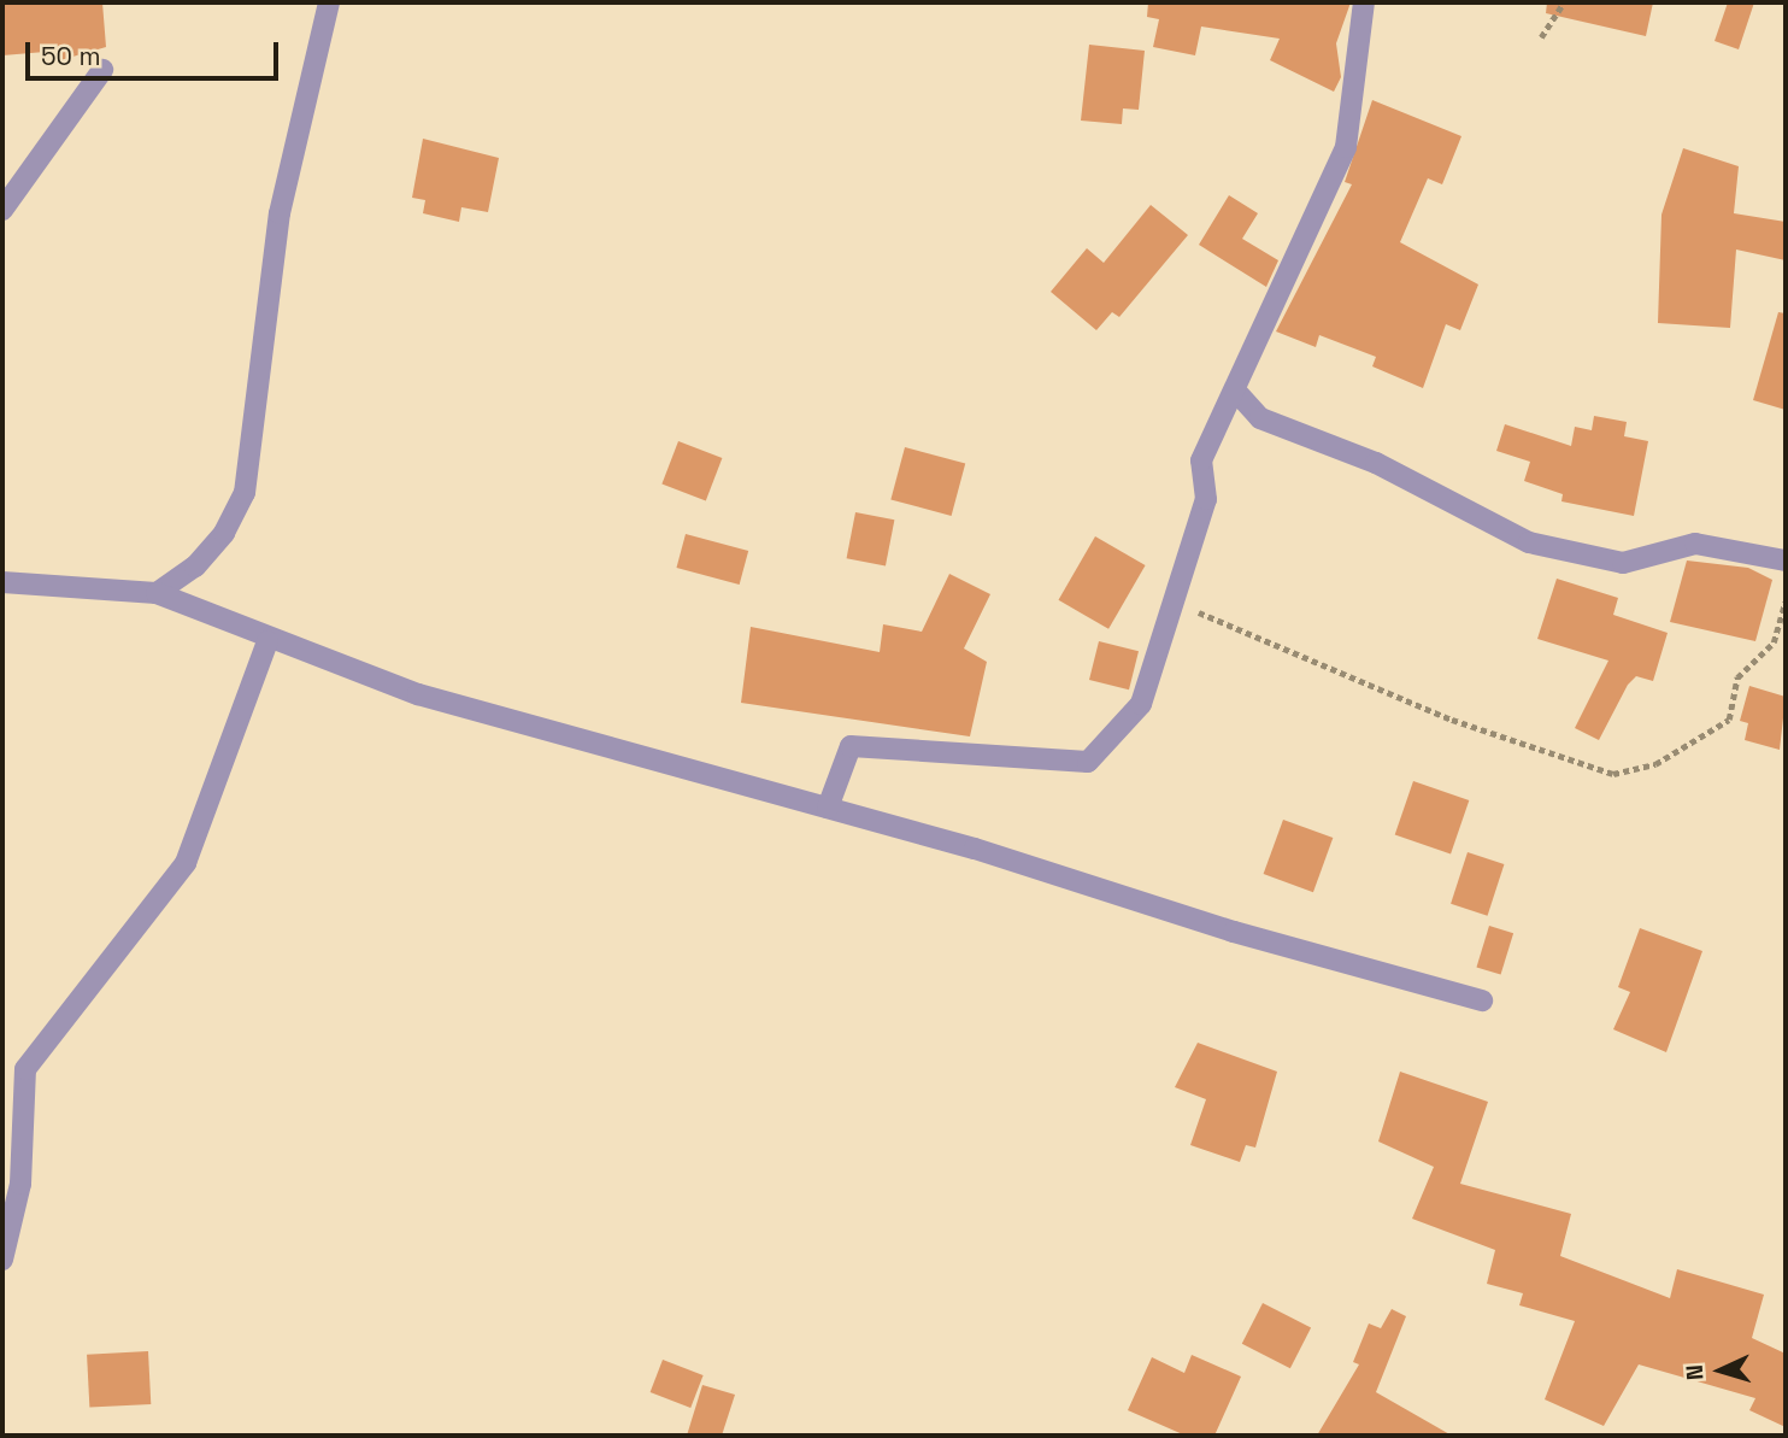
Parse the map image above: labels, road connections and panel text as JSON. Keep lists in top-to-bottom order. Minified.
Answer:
{"scale_bar":"50 m","north":"left"}
